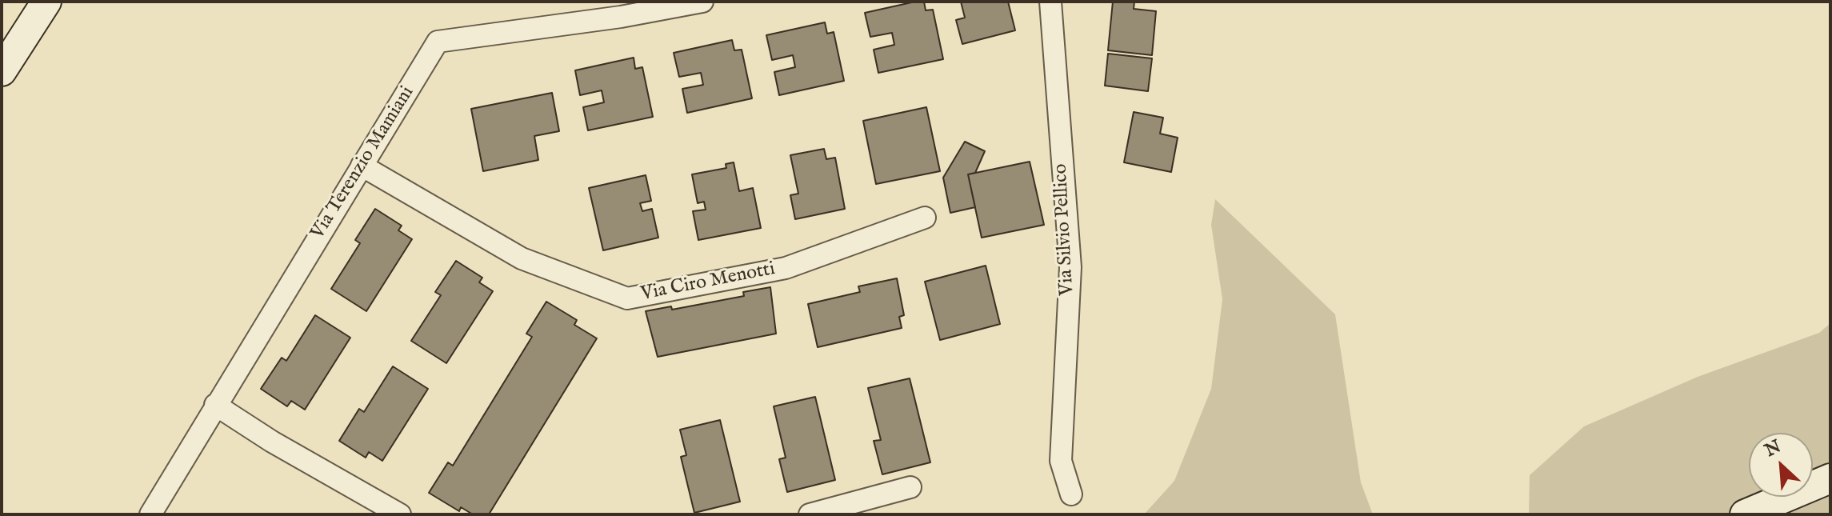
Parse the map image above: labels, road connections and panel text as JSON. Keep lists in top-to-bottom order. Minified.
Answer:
{"streets":{"street":["Via Terenzio Mamiani","Via Silvio Pellico","Via Ciro Menotti"]},"crossings":[["Via Terenzio Mamiani","Via Ciro Menotti"]],"north":"top left"}
